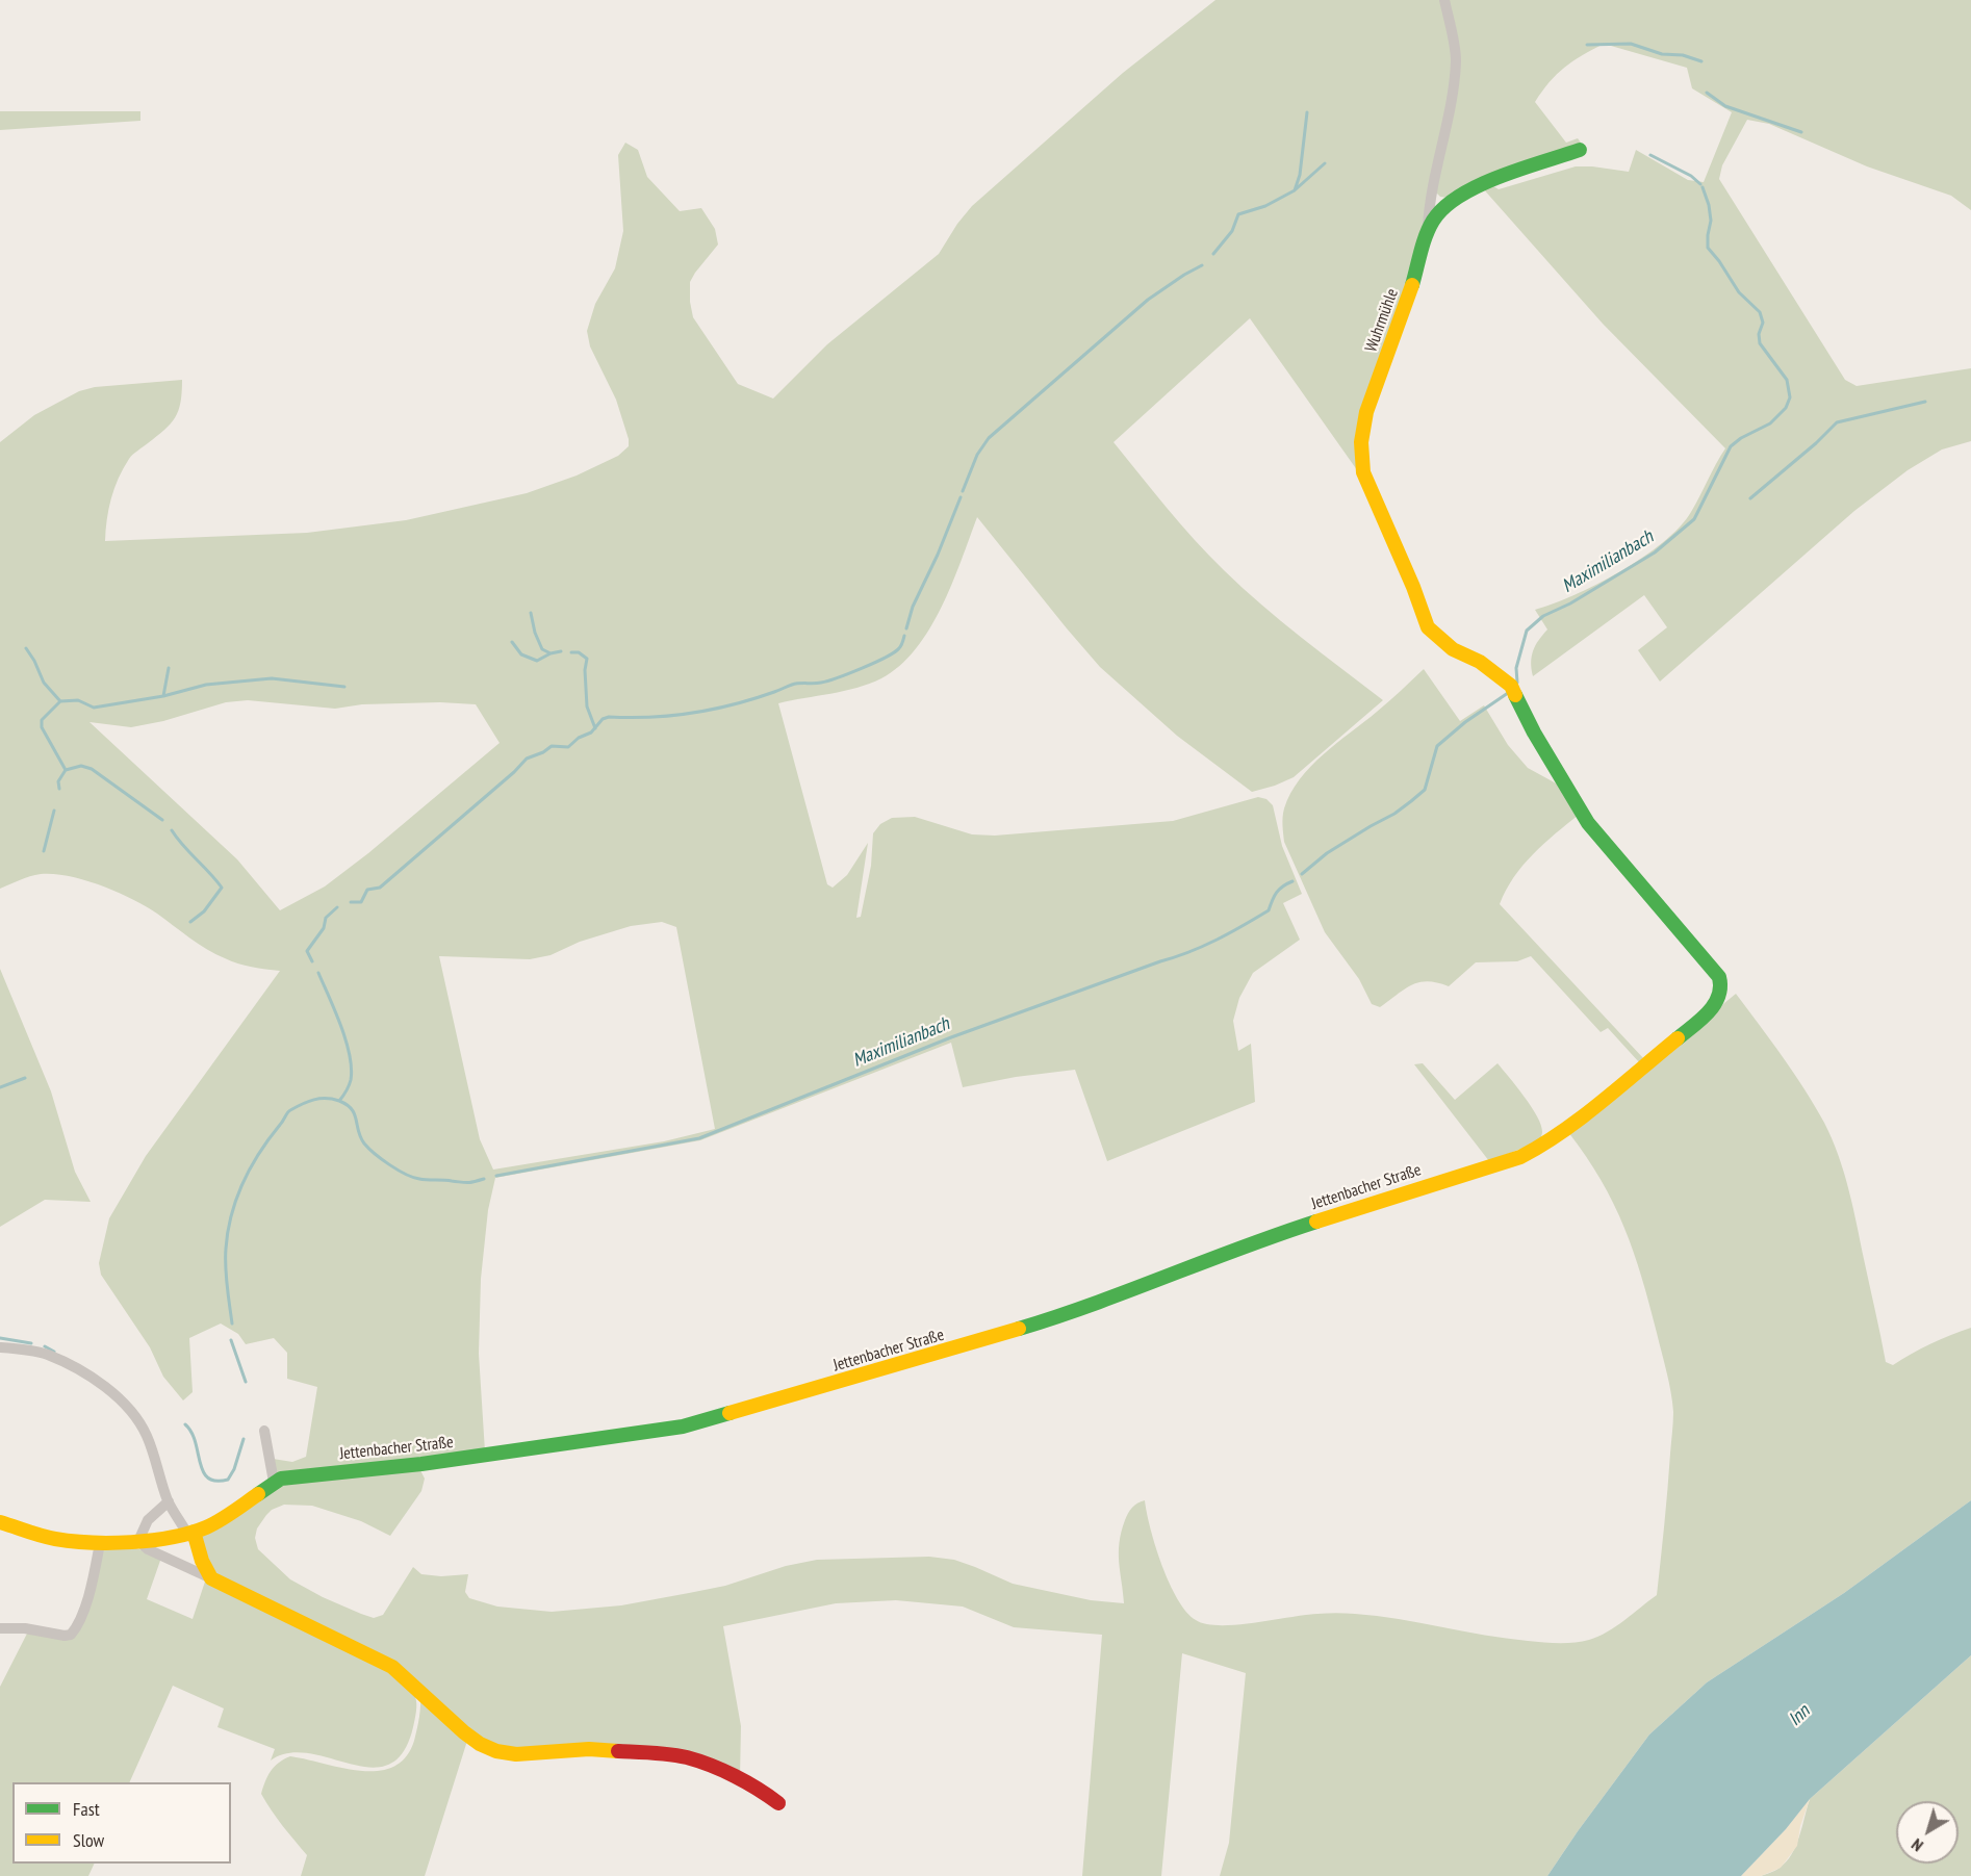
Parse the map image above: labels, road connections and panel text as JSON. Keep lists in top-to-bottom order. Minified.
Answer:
{"streets":{"street":["Wuhrmühle","Jettenbacher Straße"]},"crossings":[["Wuhrmühle","Jettenbacher Straße"]],"water":["Maximilianbach","Inn"],"legend":["Fast","Slow"],"north":"bottom left"}
